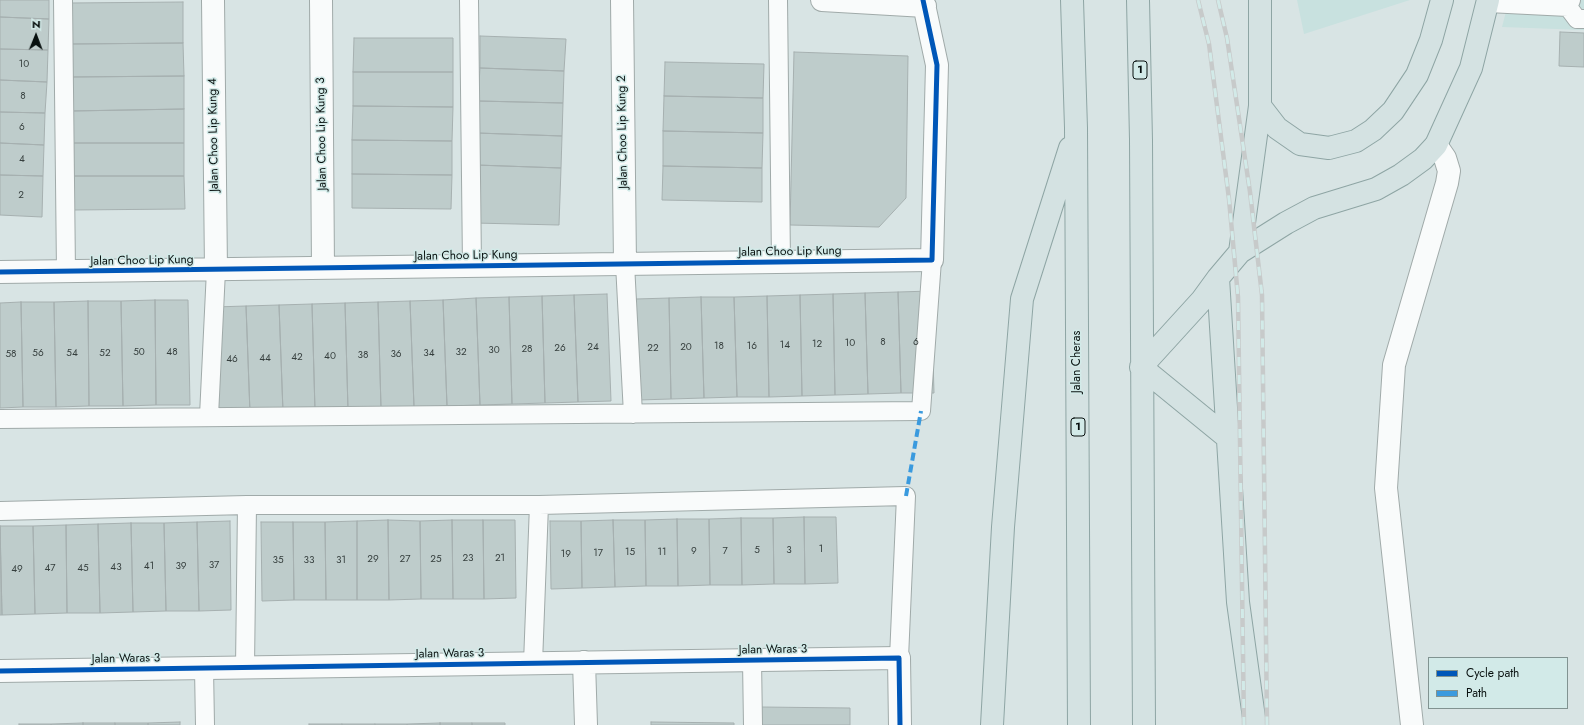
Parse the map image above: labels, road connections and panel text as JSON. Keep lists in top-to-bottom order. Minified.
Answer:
{"streets":{"highway":["1","Jalan Cheras"],"street":["Jalan Choo Lip Kung 2","Jalan Choo Lip Kung 3","Jalan Choo Lip Kung 4","Jalan Choo Lip Kung","Jalan Waras 3"]},"crossings":[["Jalan Choo Lip Kung 2","Jalan Choo Lip Kung"],["Jalan Choo Lip Kung 3","Jalan Choo Lip Kung"],["Jalan Choo Lip Kung 4","Jalan Choo Lip Kung"]],"house_numbers":["10","8","6","4","2","8","6","10","12","14","18","16","24","20","26","22","28","30","50","48","32","56","54","52","34","58","36","38","40","42","44","46","1","5","3","9","7","15","11","17","19","23","21","29","27","25","35","33","31","37","41","39","43","47","45","49"],"legend":["Cycle path","Path"],"north":"top"}
